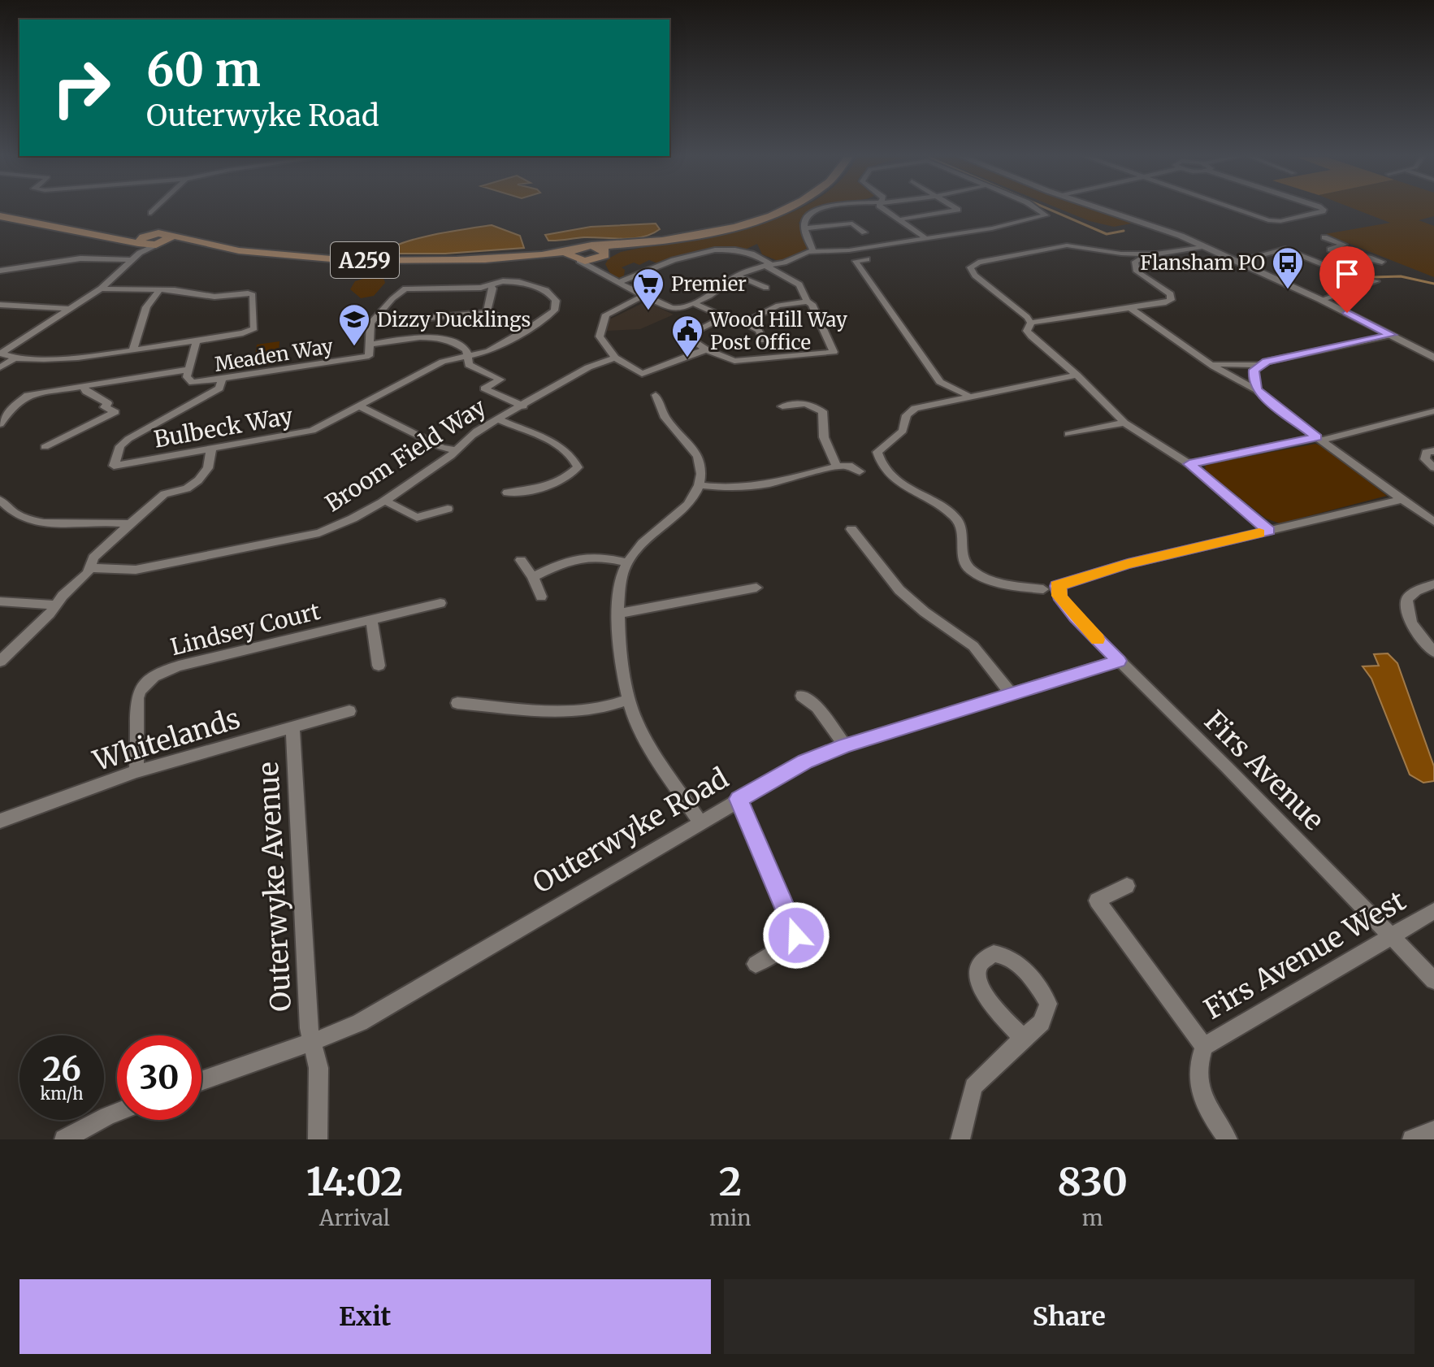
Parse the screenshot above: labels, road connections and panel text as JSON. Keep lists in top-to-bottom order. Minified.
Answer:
{"streets":{"main road":["A259"],"street":["Meaden Way","Bulbeck Way","Broom Field Way","Lindsey Court","Whitelands","Firs Avenue","Outerwyke Road","Outerwyke Avenue","Firs Avenue West"]},"crossings":[["Meaden Way","Bulbeck Way"],["Lindsey Court","Whitelands"],["Whitelands","Outerwyke Avenue"],["Firs Avenue","Outerwyke Road"],["Firs Avenue","Firs Avenue West"],["Outerwyke Road","Outerwyke Avenue"]],"places":{"bus stop":["Flansham PO"],"supermarket":["Premier"],"school or university":["Dizzy Ducklings"],"public building":["Wood Hill Way Post Office"]},"page":{"turn":["60 m","Outerwyke Road"],"speed":"26 km/h","limit":"30","eta":["14:02","Arrival","2","min","830","m"],"buttons":["Exit","Share"]}}
